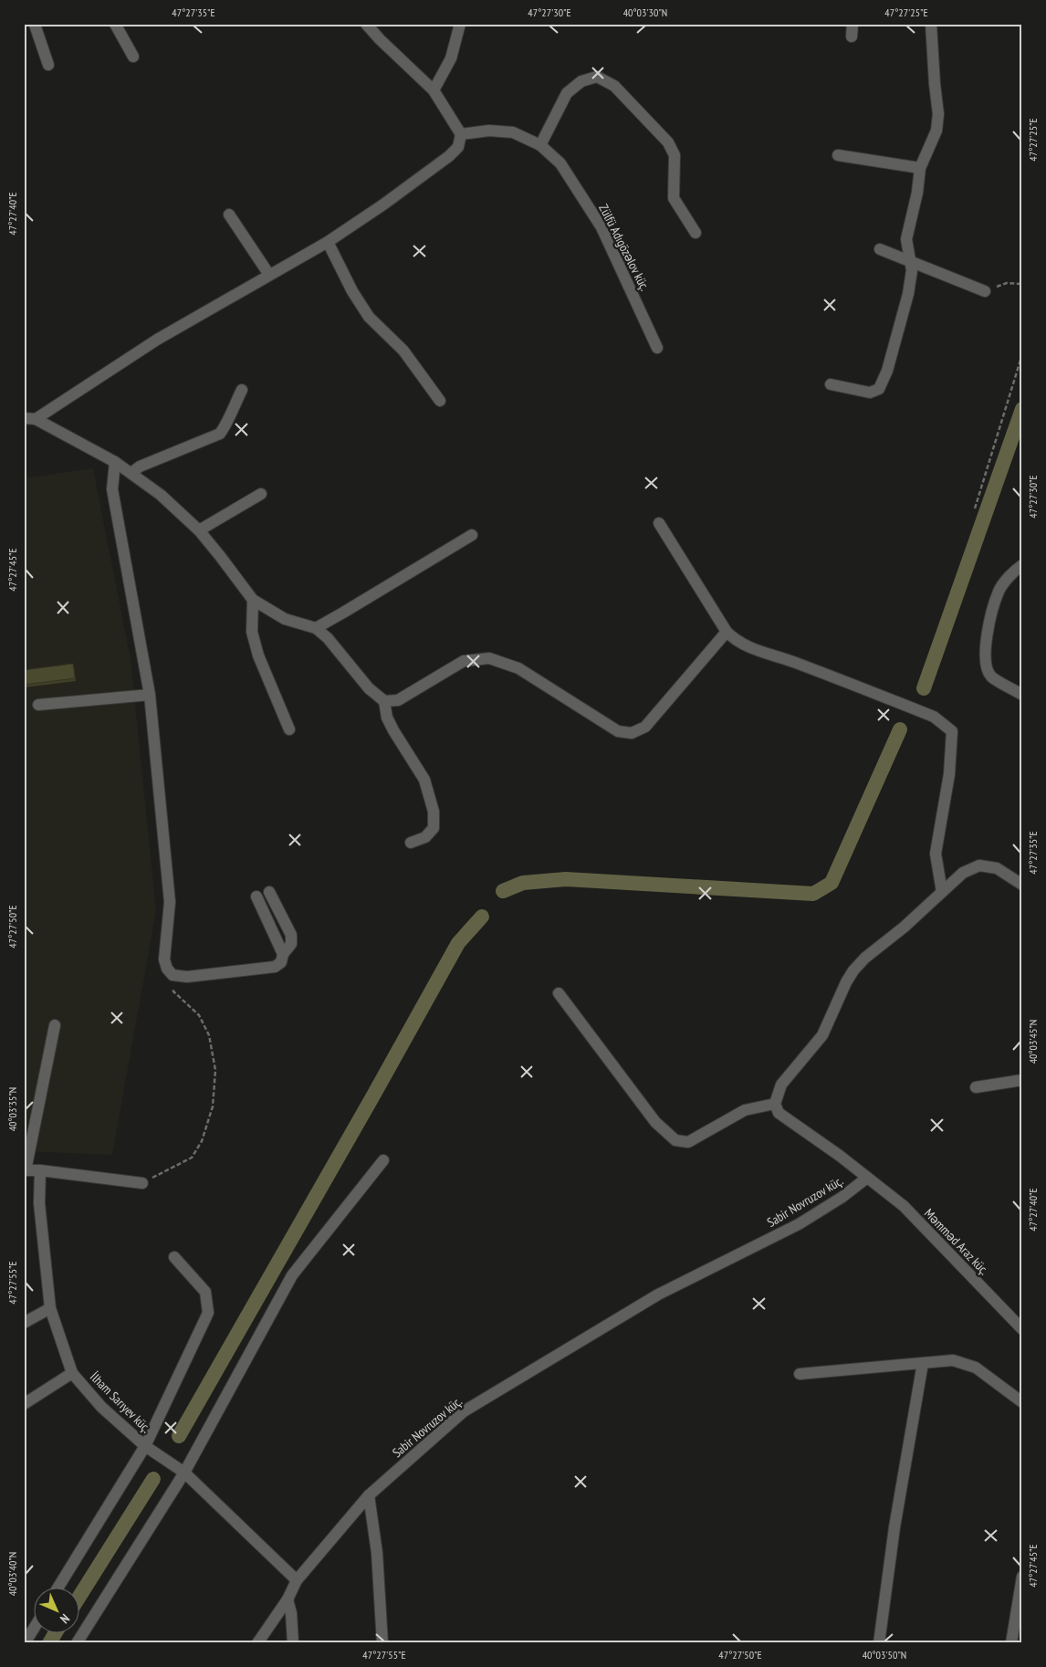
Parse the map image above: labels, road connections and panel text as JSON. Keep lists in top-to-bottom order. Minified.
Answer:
{"streets":{"street":["Zülfü Adıgözəlov küç.","Sabir Novruzov küç.","Məmməd Araz küç.","İlham Sarıyev küç."]},"crossings":[["Sabir Novruzov küç.","Məmməd Araz küç."],["Sabir Novruzov küç.","İlham Sarıyev küç."]],"north":"bottom right","coordinates":["47°27'35\"E","47°27'30\"E","40°03'30\"N","47°27'25\"E","47°27'40\"E","47°27'45\"E","47°27'50\"E","40°03'45\"N","40°03'35\"N","47°27'55\"E","40°03'40\"N","40°03'50\"N"]}
